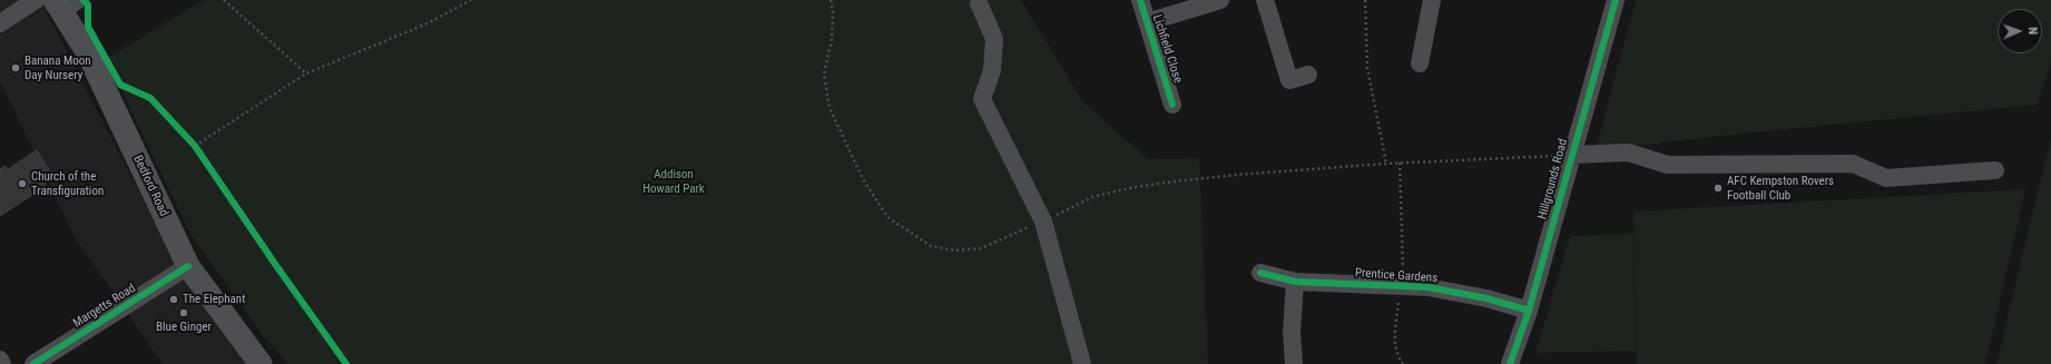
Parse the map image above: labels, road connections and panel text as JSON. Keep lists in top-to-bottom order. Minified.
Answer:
{"streets":{"main road":["Bedford Road"],"street":["Lichfield Close","Hillgrounds Road","Prentice Gardens","Margetts Road"]},"crossings":[["Hillgrounds Road","Prentice Gardens"],["Bedford Road","Margetts Road"]],"parks":["Addison Howard Park"],"places":["Banana Moon Day Nursery","Church of the Transfiguration","AFC Kempston Rovers Football Club","The Elephant","Blue Ginger"],"north":"right"}
